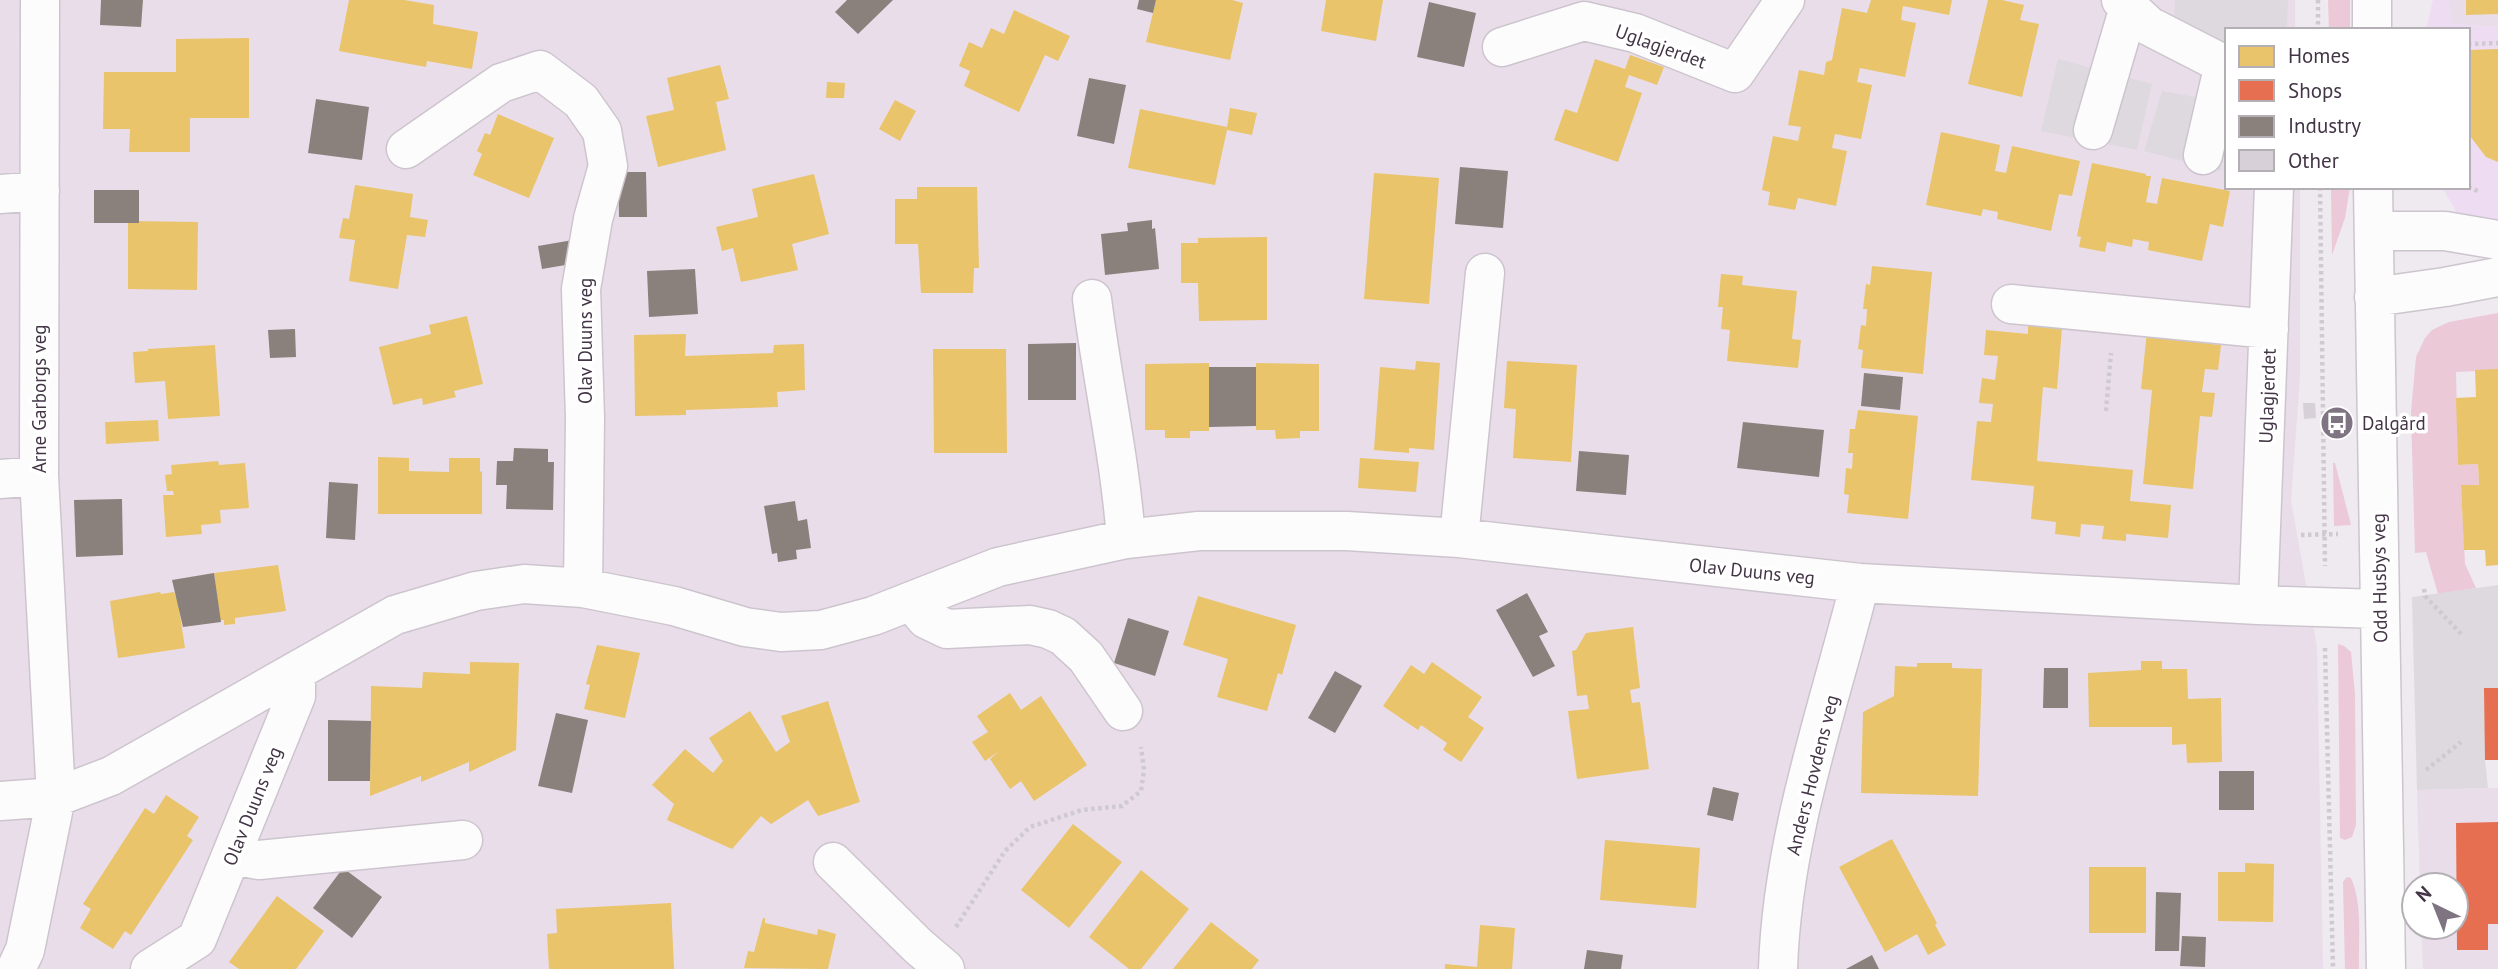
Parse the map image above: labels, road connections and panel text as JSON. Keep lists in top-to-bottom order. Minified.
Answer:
{"streets":{"street":["Uglagjerdet","Olav Duuns veg","Arne Garborgs veg","Odd Husbys veg","Anders Hovdens veg"]},"crossings":[["Uglagjerdet","Olav Duuns veg"],["Olav Duuns veg","Arne Garborgs veg"],["Olav Duuns veg","Odd Husbys veg"],["Olav Duuns veg","Anders Hovdens veg"]],"places":{"bus stop":["Dalgård"]},"legend":["Homes","Shops","Industry","Other"],"north":"top left"}
